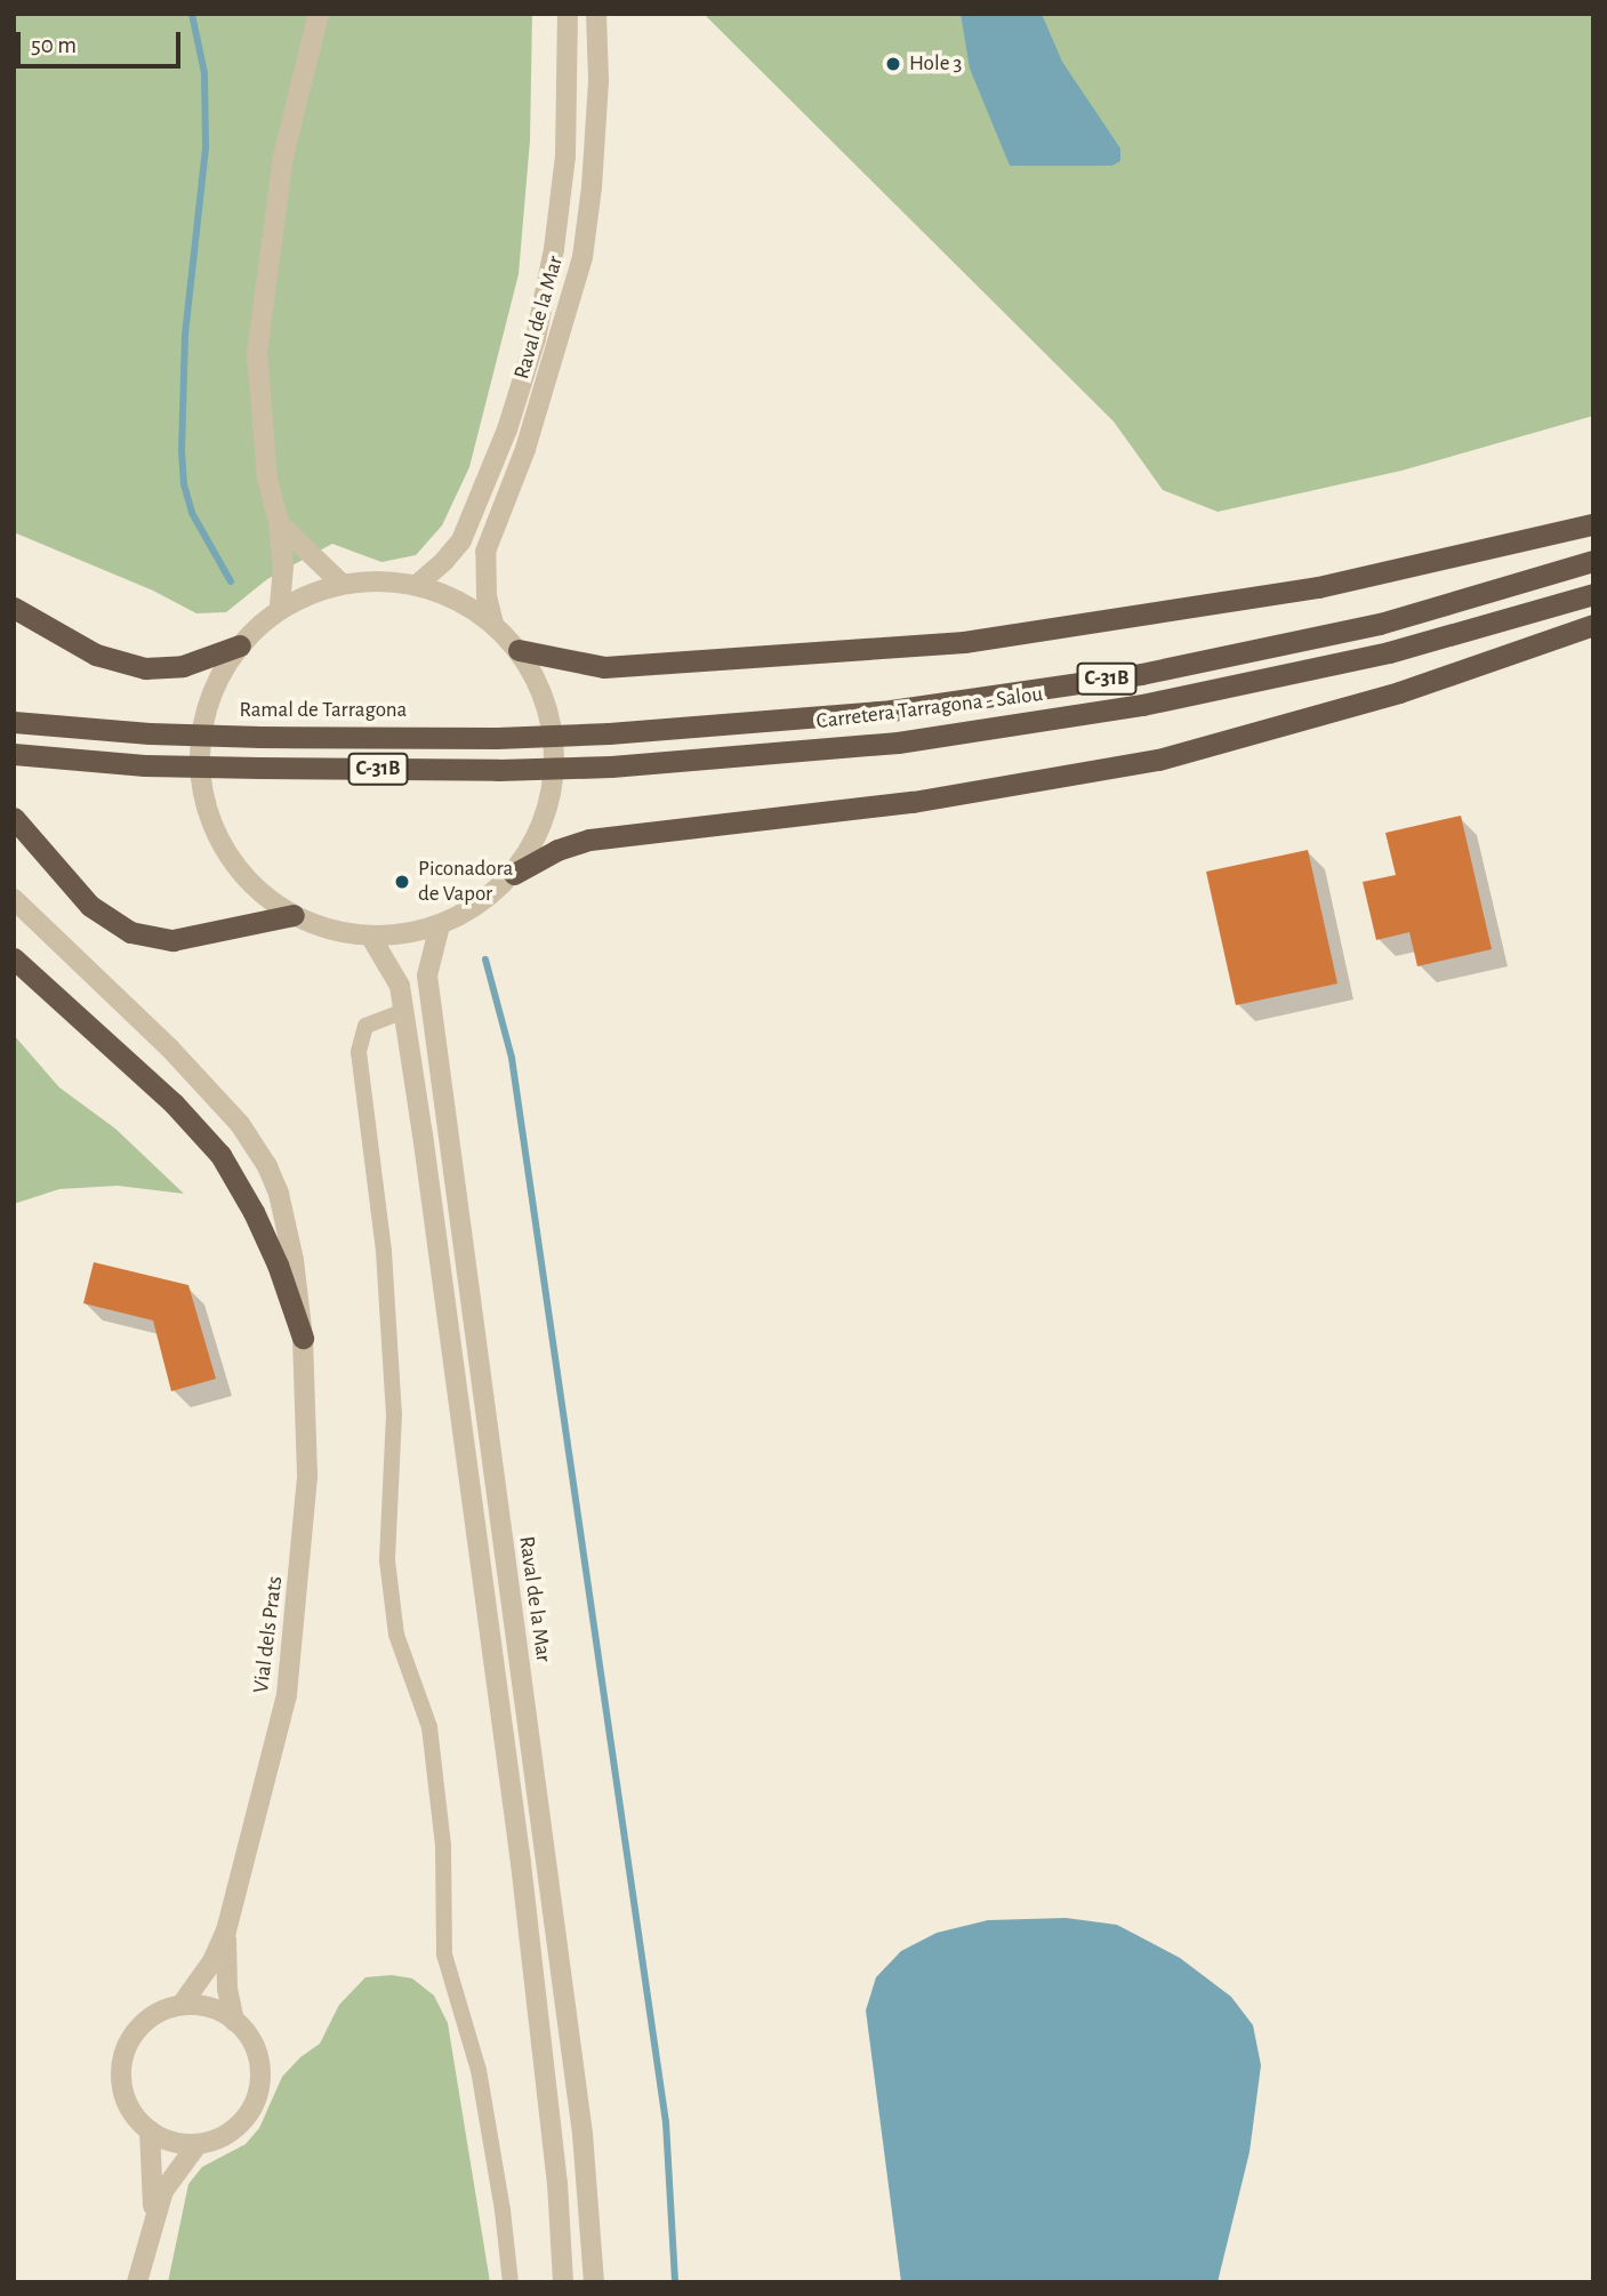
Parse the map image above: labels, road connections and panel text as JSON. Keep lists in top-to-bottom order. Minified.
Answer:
{"streets":{"highway":["C-31B","Carretera Tarragona - Salou","Ramal de Tarragona"],"street":["Raval de la Mar","Vial dels Prats"]},"crossings":[["Carretera Tarragona - Salou","Ramal de Tarragona"]],"places":["Hole 3","Piconadora de Vapor"],"scale_bar":"50 m"}
